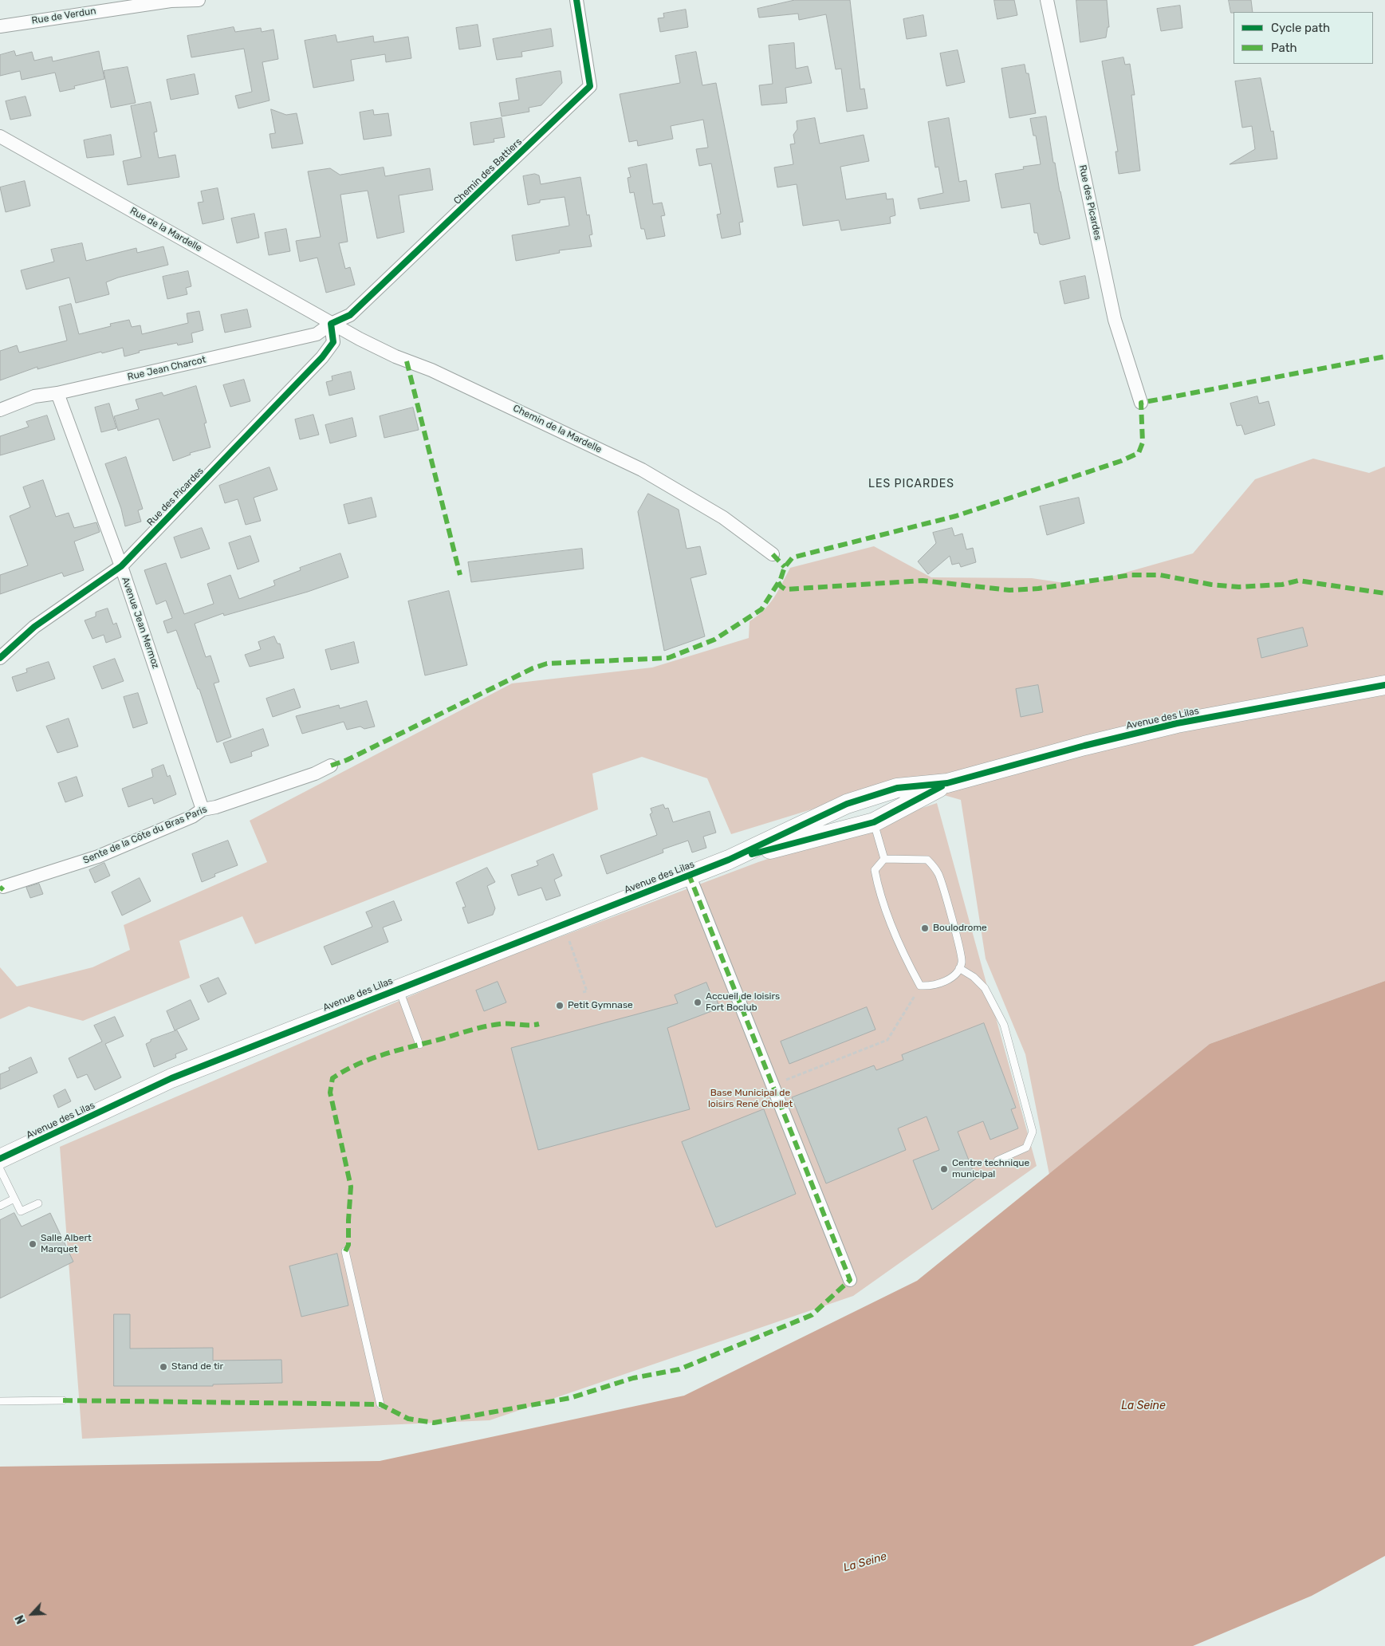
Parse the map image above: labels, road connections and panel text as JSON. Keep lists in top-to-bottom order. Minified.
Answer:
{"streets":{"street":["Rue de Verdun","Chemin des Battiers","Rue des Picardes","Rue de la Mardelle","Rue Jean Charcot","Chemin de la Mardelle","Avenue Jean Mermoz","Avenue des Lilas","Sente de la Côte du Bras Paris"]},"crossings":[["Chemin des Battiers","Rue des Picardes"],["Chemin des Battiers","Rue de la Mardelle"],["Chemin des Battiers","Rue Jean Charcot"],["Chemin des Battiers","Chemin de la Mardelle"],["Rue des Picardes","Rue de la Mardelle"],["Rue des Picardes","Rue Jean Charcot"],["Rue des Picardes","Chemin de la Mardelle"],["Rue des Picardes","Avenue Jean Mermoz"],["Rue de la Mardelle","Rue Jean Charcot"],["Rue de la Mardelle","Chemin de la Mardelle"],["Rue Jean Charcot","Chemin de la Mardelle"],["Rue Jean Charcot","Avenue Jean Mermoz"],["Avenue Jean Mermoz","Sente de la Côte du Bras Paris"]],"districts":["LES PICARDES"],"water":["La Seine"],"parks":["Base Municipal de loisirs René Chollet"],"places":["Boulodrome","Accueil de loisirs Fort Boclub","Petit Gymnase","Centre technique municipal","Salle Albert Marquet","Stand de tir"],"legend":["Cycle path","Path"],"north":"bottom left"}
